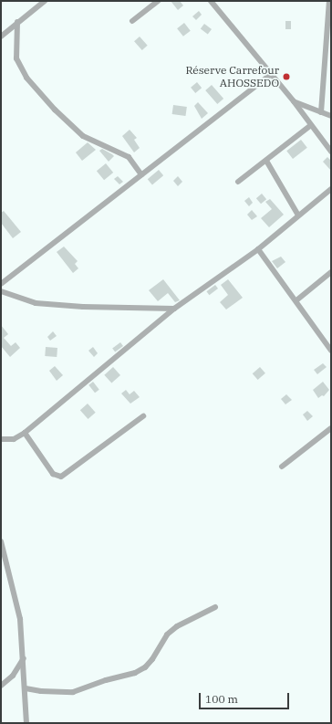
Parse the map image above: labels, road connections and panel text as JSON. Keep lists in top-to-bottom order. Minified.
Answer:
{"places":["Réserve Carrefour AHOSSEDO"],"scale_bar":"100 m"}
